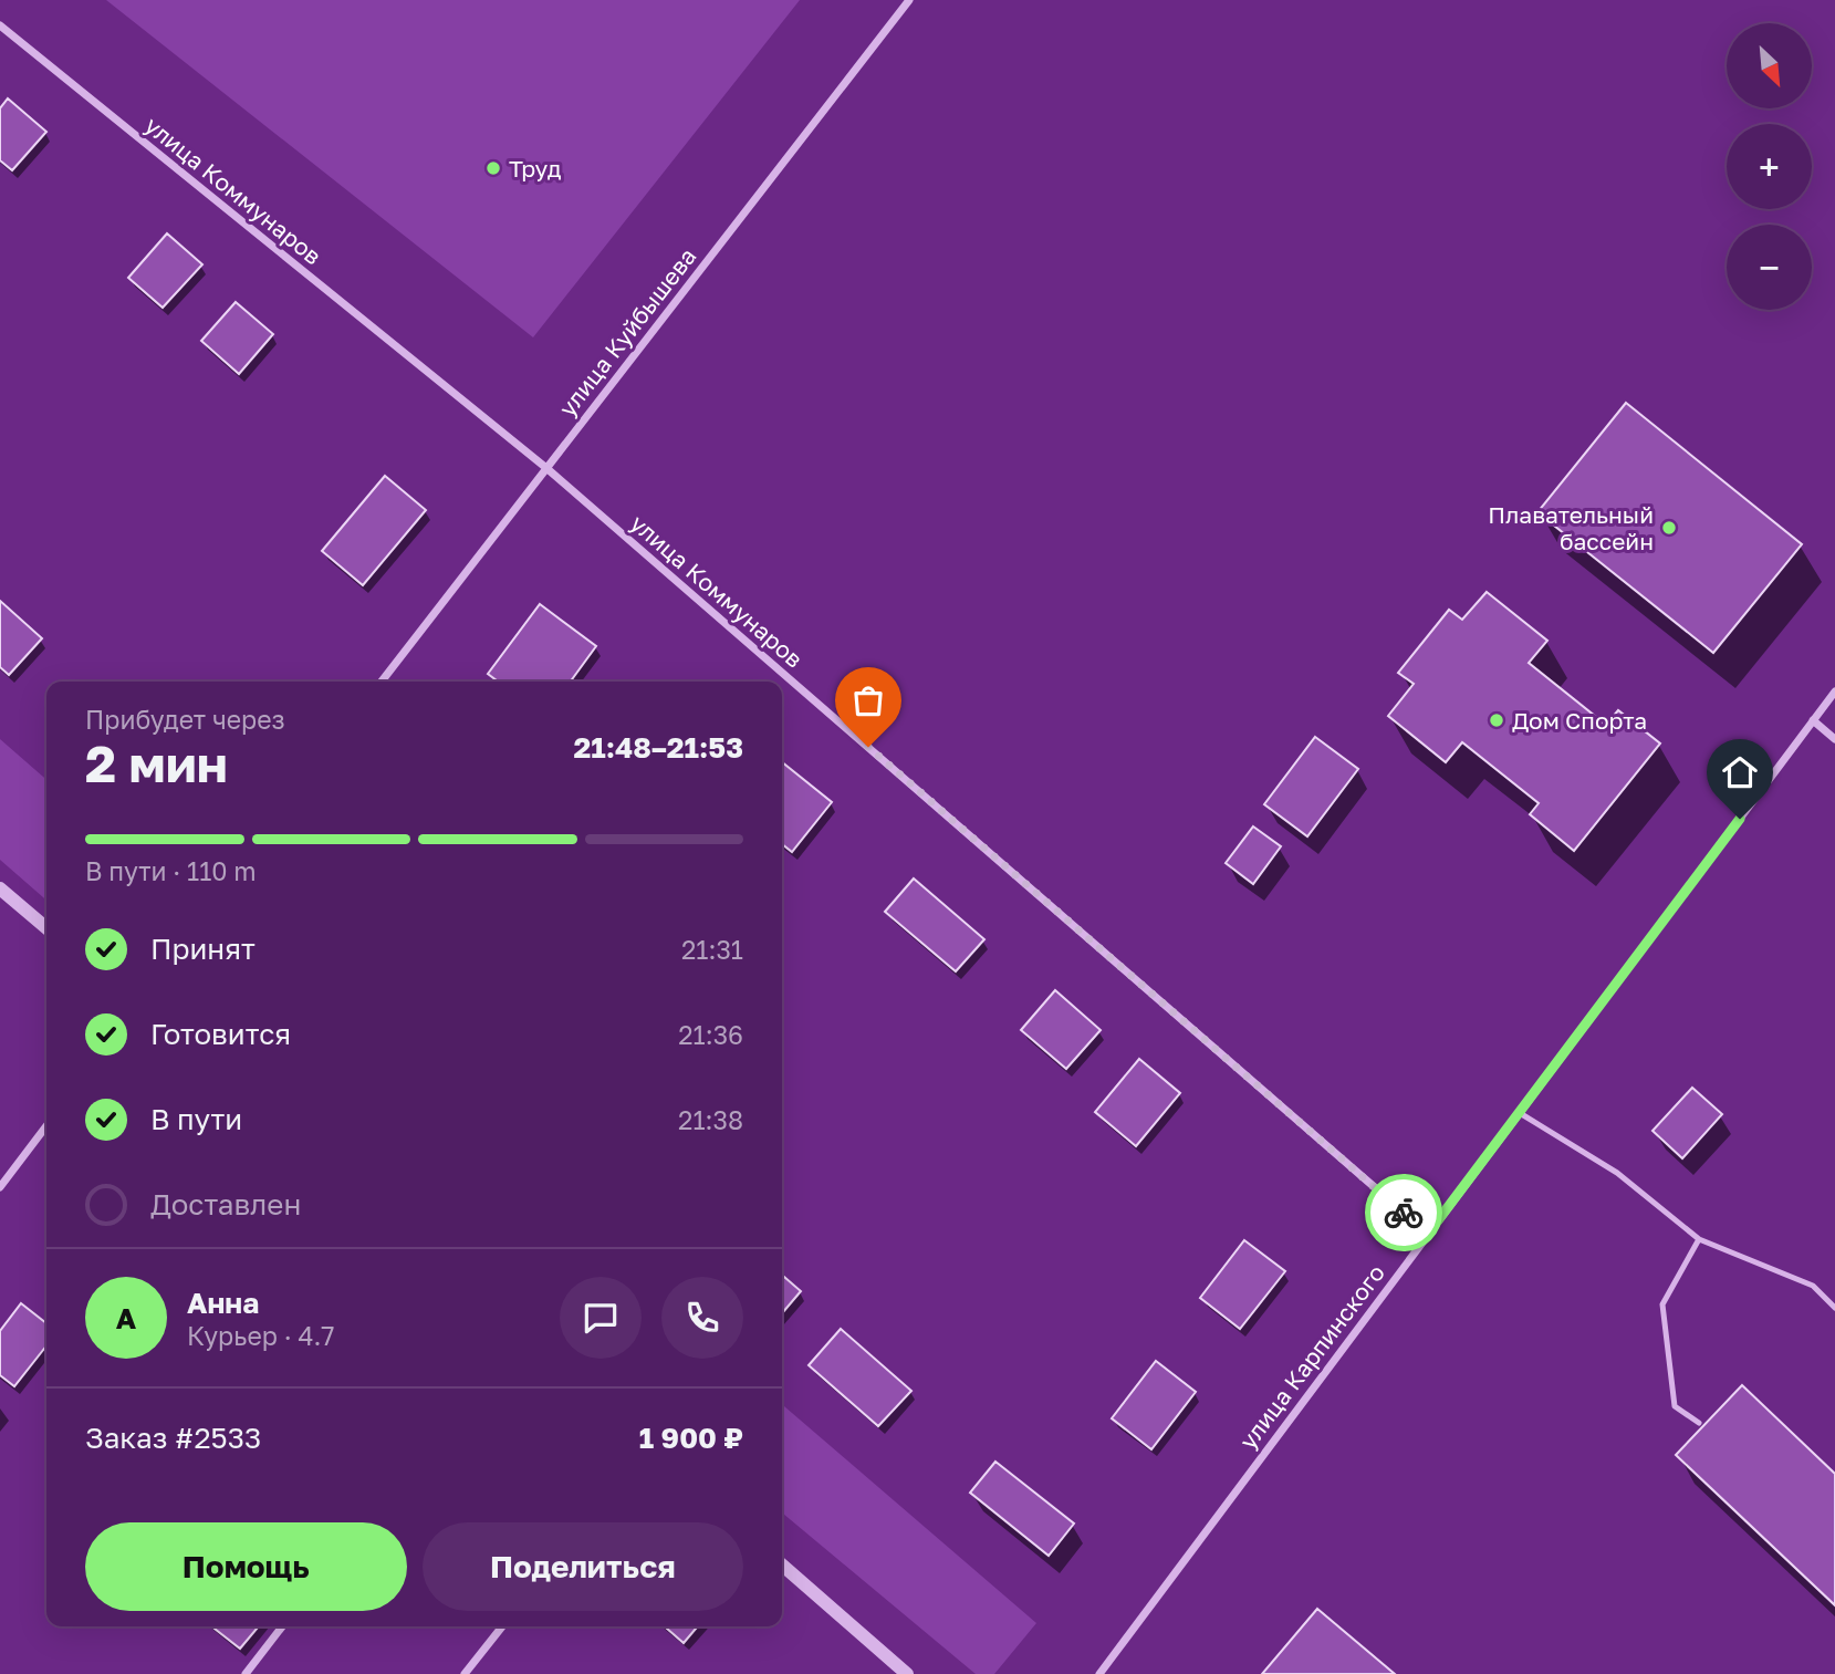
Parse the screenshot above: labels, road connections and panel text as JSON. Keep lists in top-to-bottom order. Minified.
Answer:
{"streets":{"street":["улица Коммунаров","улица Куйбышева","улица Карпинского"]},"crossings":[["улица Коммунаров","улица Куйбышева"],["улица Коммунаров","улица Карпинского"]],"places":["Труд","Плавательный бассейн","Дом Спорта"],"north":"bottom right","page":{"map_buttons":["+","−"],"heading":["2 мин","Прибудет через","21:48–21:53"],"panel":["Анна","Курьер · 4.7","Заказ #2533","1 900 ₽"],"bar":"В пути · 110 m","list":[["Принят","21:31"],["Готовится","21:36"],["В пути","21:38"],"Доставлен"],"round":"А","buttons":["Помощь","Поделиться"]}}
